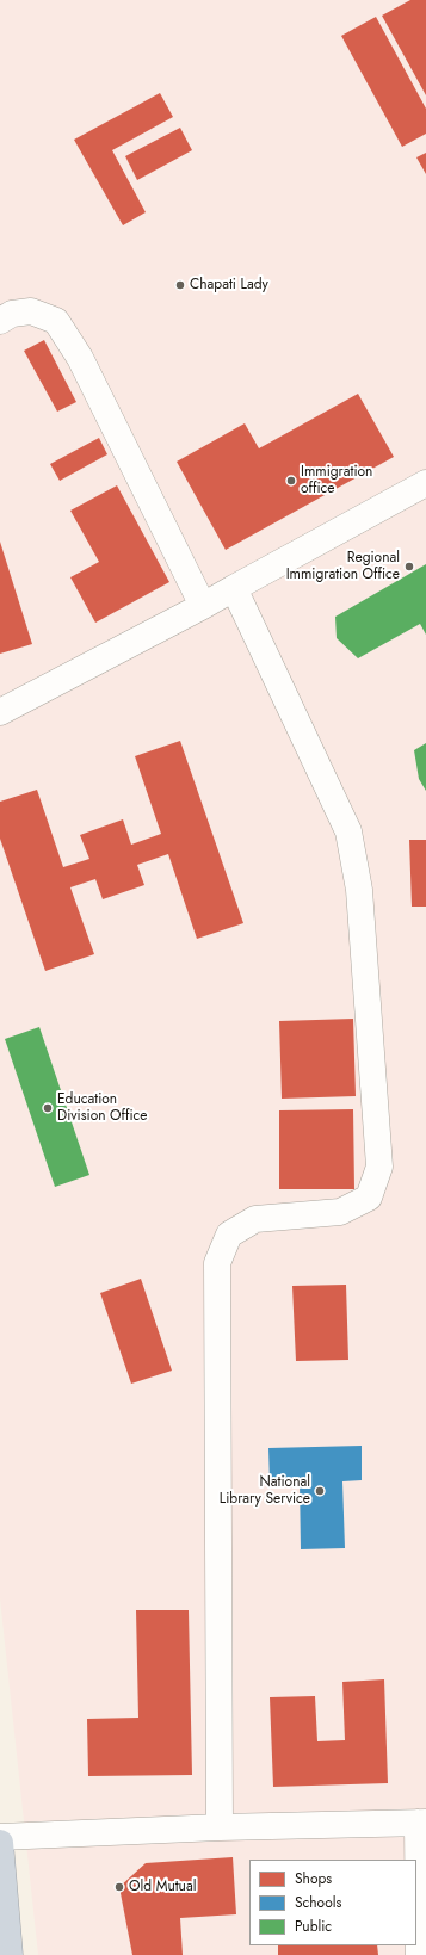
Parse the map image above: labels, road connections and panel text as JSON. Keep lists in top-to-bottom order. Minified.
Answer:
{"places":["Chapati Lady","Immigration office","Regional Immigration Office","Education Division Office","National Library Service","Old Mutual"],"legend":["Shops","Schools","Public"]}
